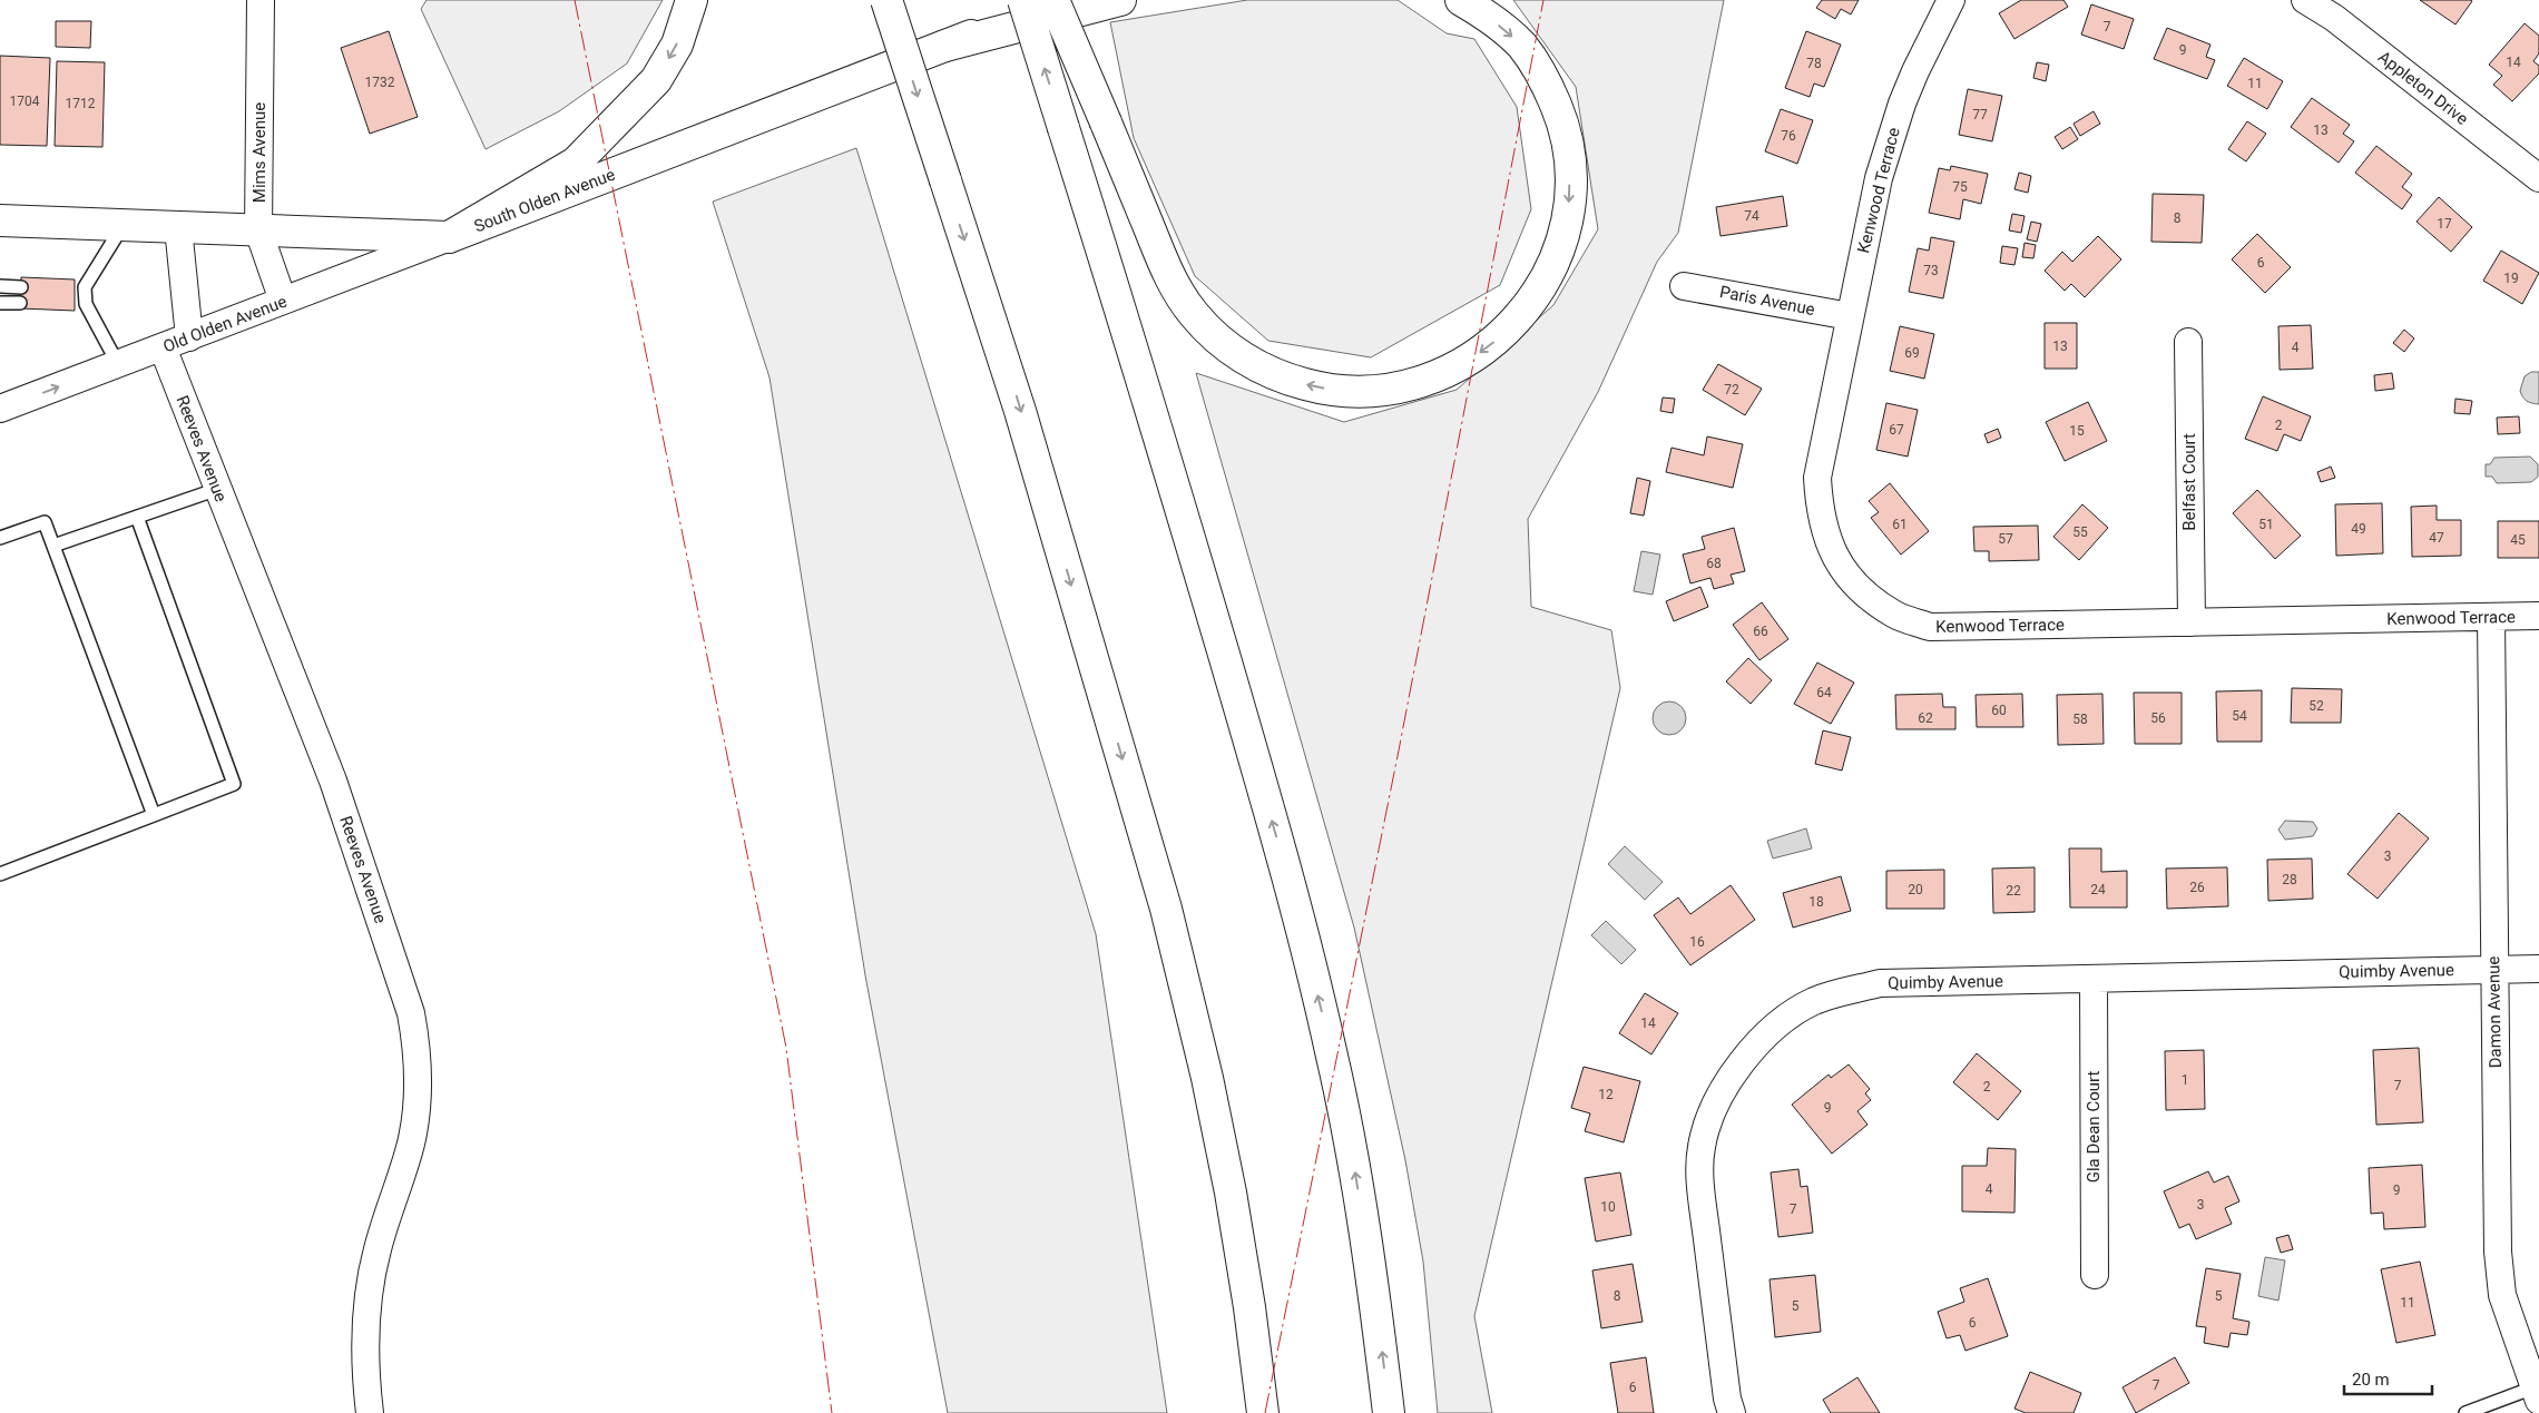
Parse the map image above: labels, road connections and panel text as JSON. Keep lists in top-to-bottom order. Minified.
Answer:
{"streets":{"main road":["South Olden Avenue"],"street":["Appleton Drive","Mims Avenue","Kenwood Terrace","Paris Avenue","Old Olden Avenue","Reeves Avenue","Belfast Court","Quimby Avenue","Damon Avenue","Gla Dean Court"]},"crossings":[["Mims Avenue","South Olden Avenue"],["Mims Avenue","Old Olden Avenue"],["Kenwood Terrace","Paris Avenue"],["Kenwood Terrace","Belfast Court"],["Kenwood Terrace","Damon Avenue"],["South Olden Avenue","Old Olden Avenue"],["Old Olden Avenue","Reeves Avenue"],["Quimby Avenue","Damon Avenue"],["Quimby Avenue","Gla Dean Court"]],"house_numbers":["7","9","14","78","1732","11","1704","1712","77","13","76","75","74","8","17","6","73","19","13","4","69","72","2","67","15","61","51","49","55","47","57","45","68","66","64","52","60","54","62","56","58","3","28","26","20","24","22","18","16","14","1","7","2","12","9","4","9","3","10","7","8","5","11","5","6","7","6"],"scale_bar":"20 m"}
